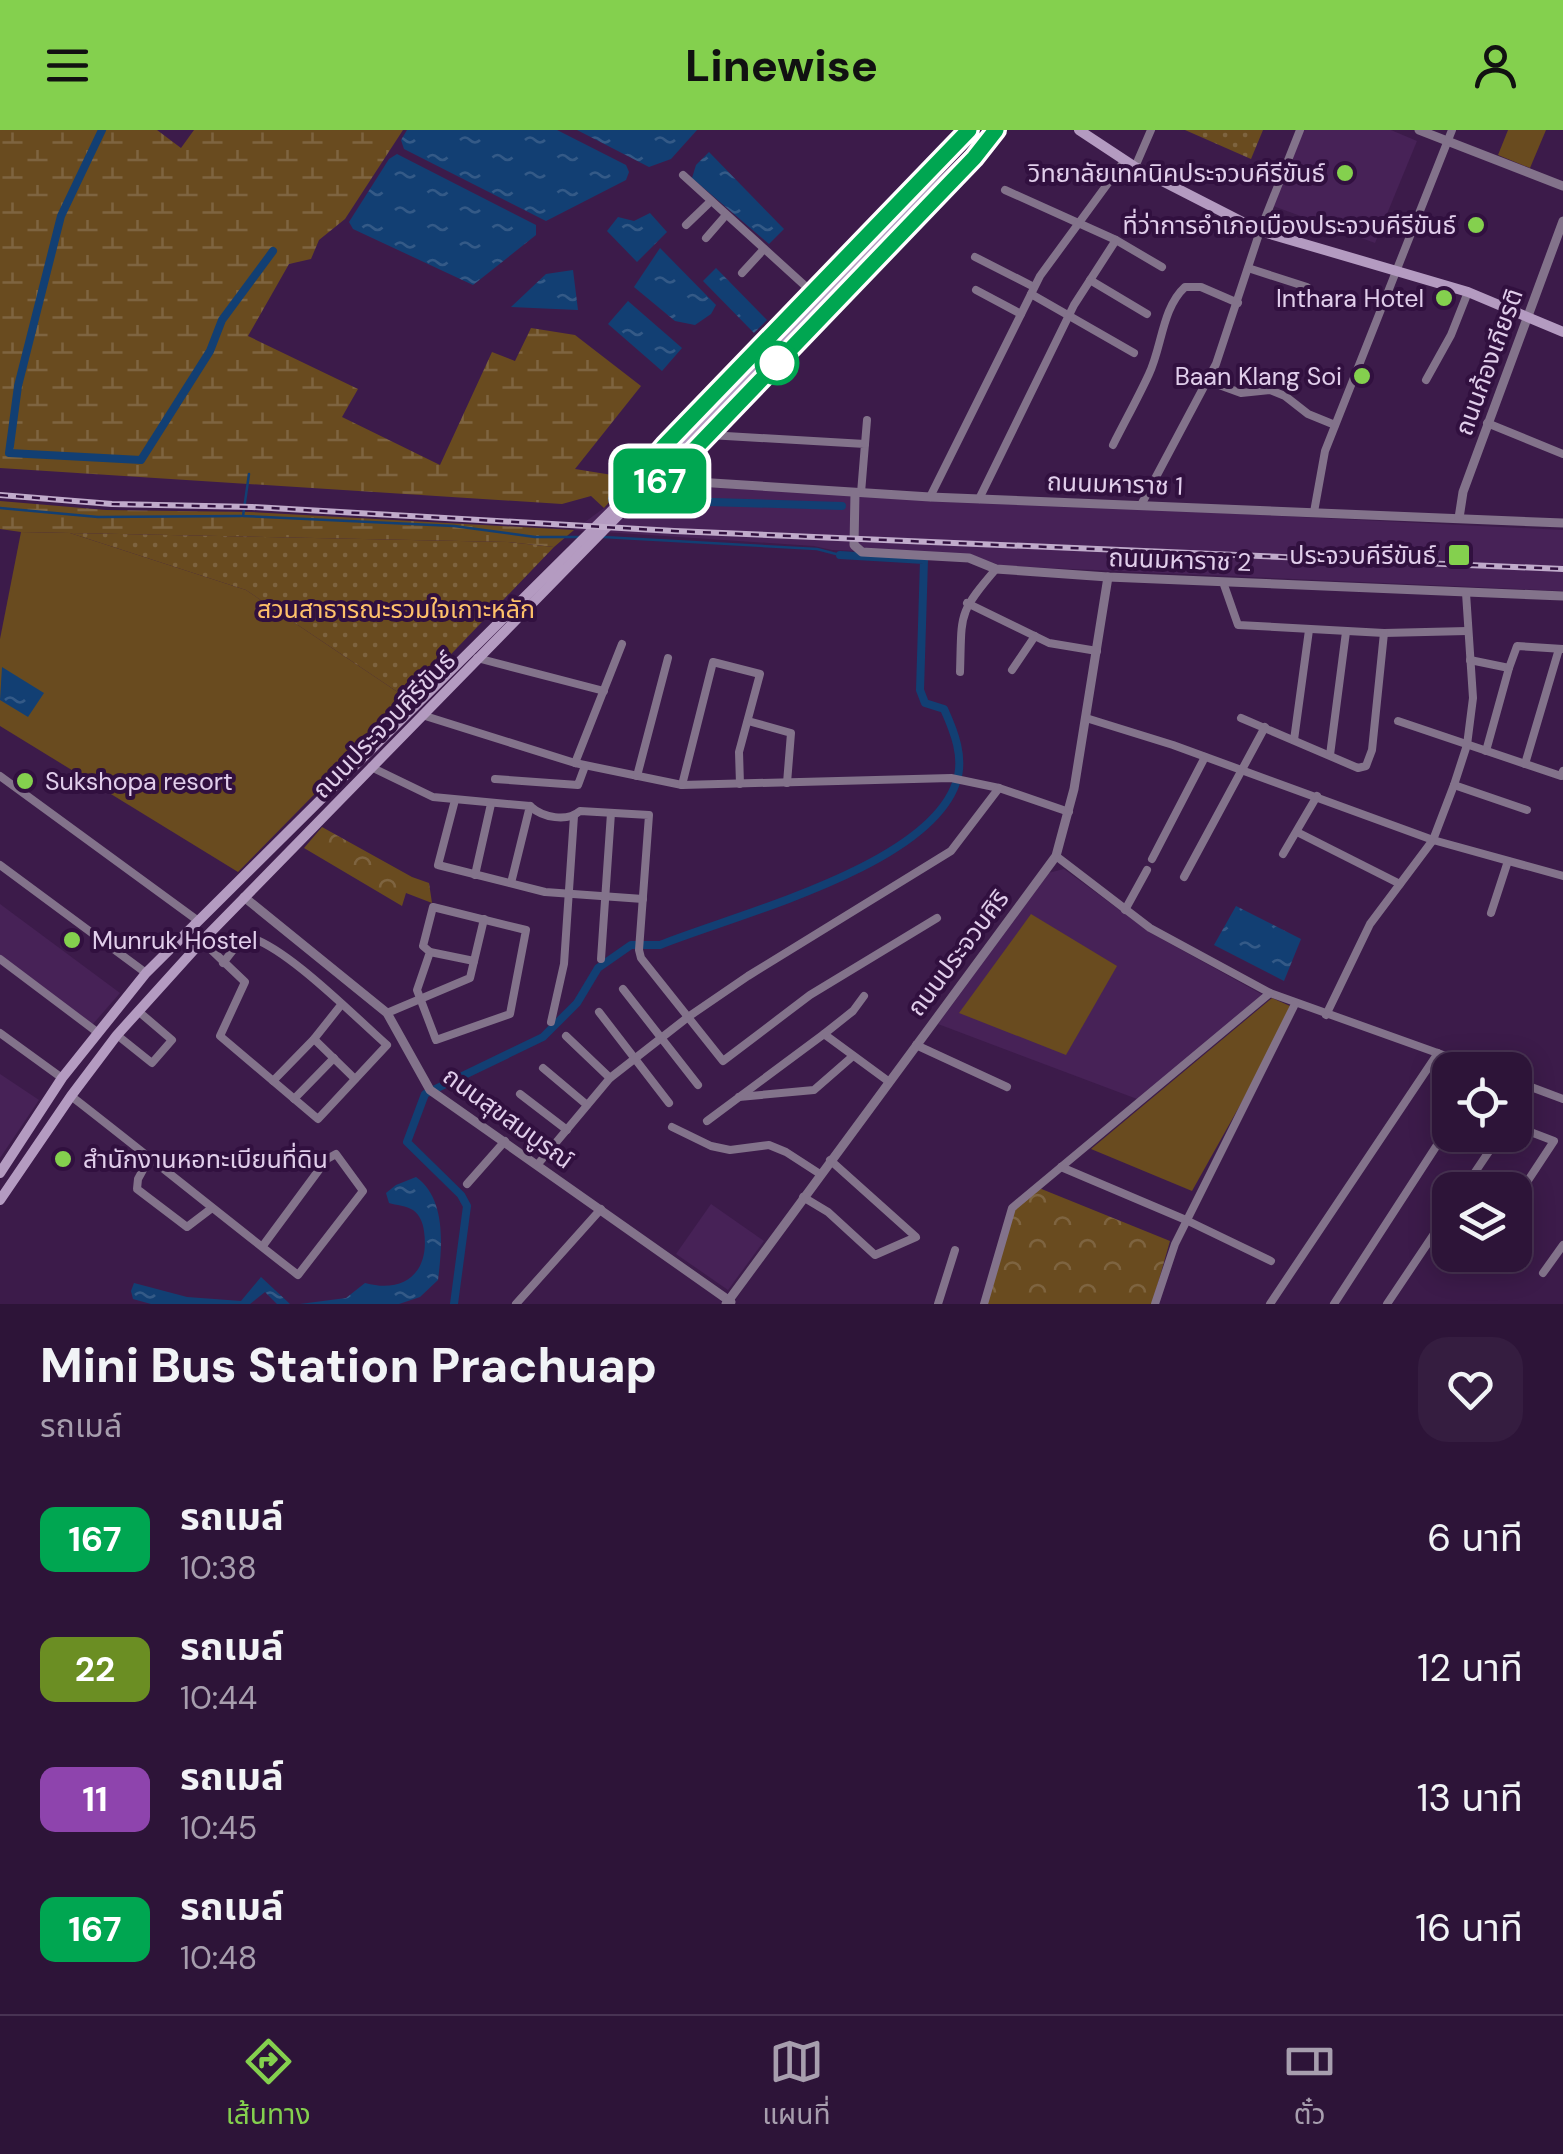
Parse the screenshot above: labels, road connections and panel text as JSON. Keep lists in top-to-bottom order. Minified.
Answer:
{"streets":{"main road":["ถนนประจวบคีรีขันธ์"],"street":["ถนนก้องเกียรติ","ถนนมหาราช 1","ถนนมหาราช 2","ถนนประจวบศิริ","ถนนสุขสมบูรณ์"]},"crossings":[["ถนนก้องเกียรติ","ถนนมหาราช 1"],["ถนนมหาราช 1","ถนนมหาราช 2"],["ถนนมหาราช 2","ถนนประจวบศิริ"],["ถนนประจวบคีรีขันธ์","ถนนสุขสมบูรณ์"],["ถนนประจวบศิริ","ถนนสุขสมบูรณ์"]],"parks":["สวนสาธารณะรวมใจเกาะหลัก"],"places":{"other":["วิทยาลัยเทคนิคประจวบคีรีขันธ์","ที่ว่าการอำเภอเมืองประจวบคีรีขันธ์","Inthara Hotel","Baan Klang Soi","Sukshopa resort","Munruk Hostel","สำนักงานหอทะเบียนที่ดิน"],"transit":["ประจวบคีรีขันธ์"]},"lines":["bus line 167"],"page":{"header":"Linewise","on_map":"167","heading":["Mini Bus Station Prachuap","รถเมล์"],"list":[{"mark":"167","name":"รถเมล์","note":"10:38","value":"6 นาที"},{"mark":"22","name":"รถเมล์","note":"10:44","value":"12 นาที"},{"mark":"11","name":"รถเมล์","note":"10:45","value":"13 นาที"},{"mark":"167","name":"รถเมล์","note":"10:48","value":"16 นาที"}],"tabs":["เส้นทาง","แผนที่","ตั๋ว"]}}
